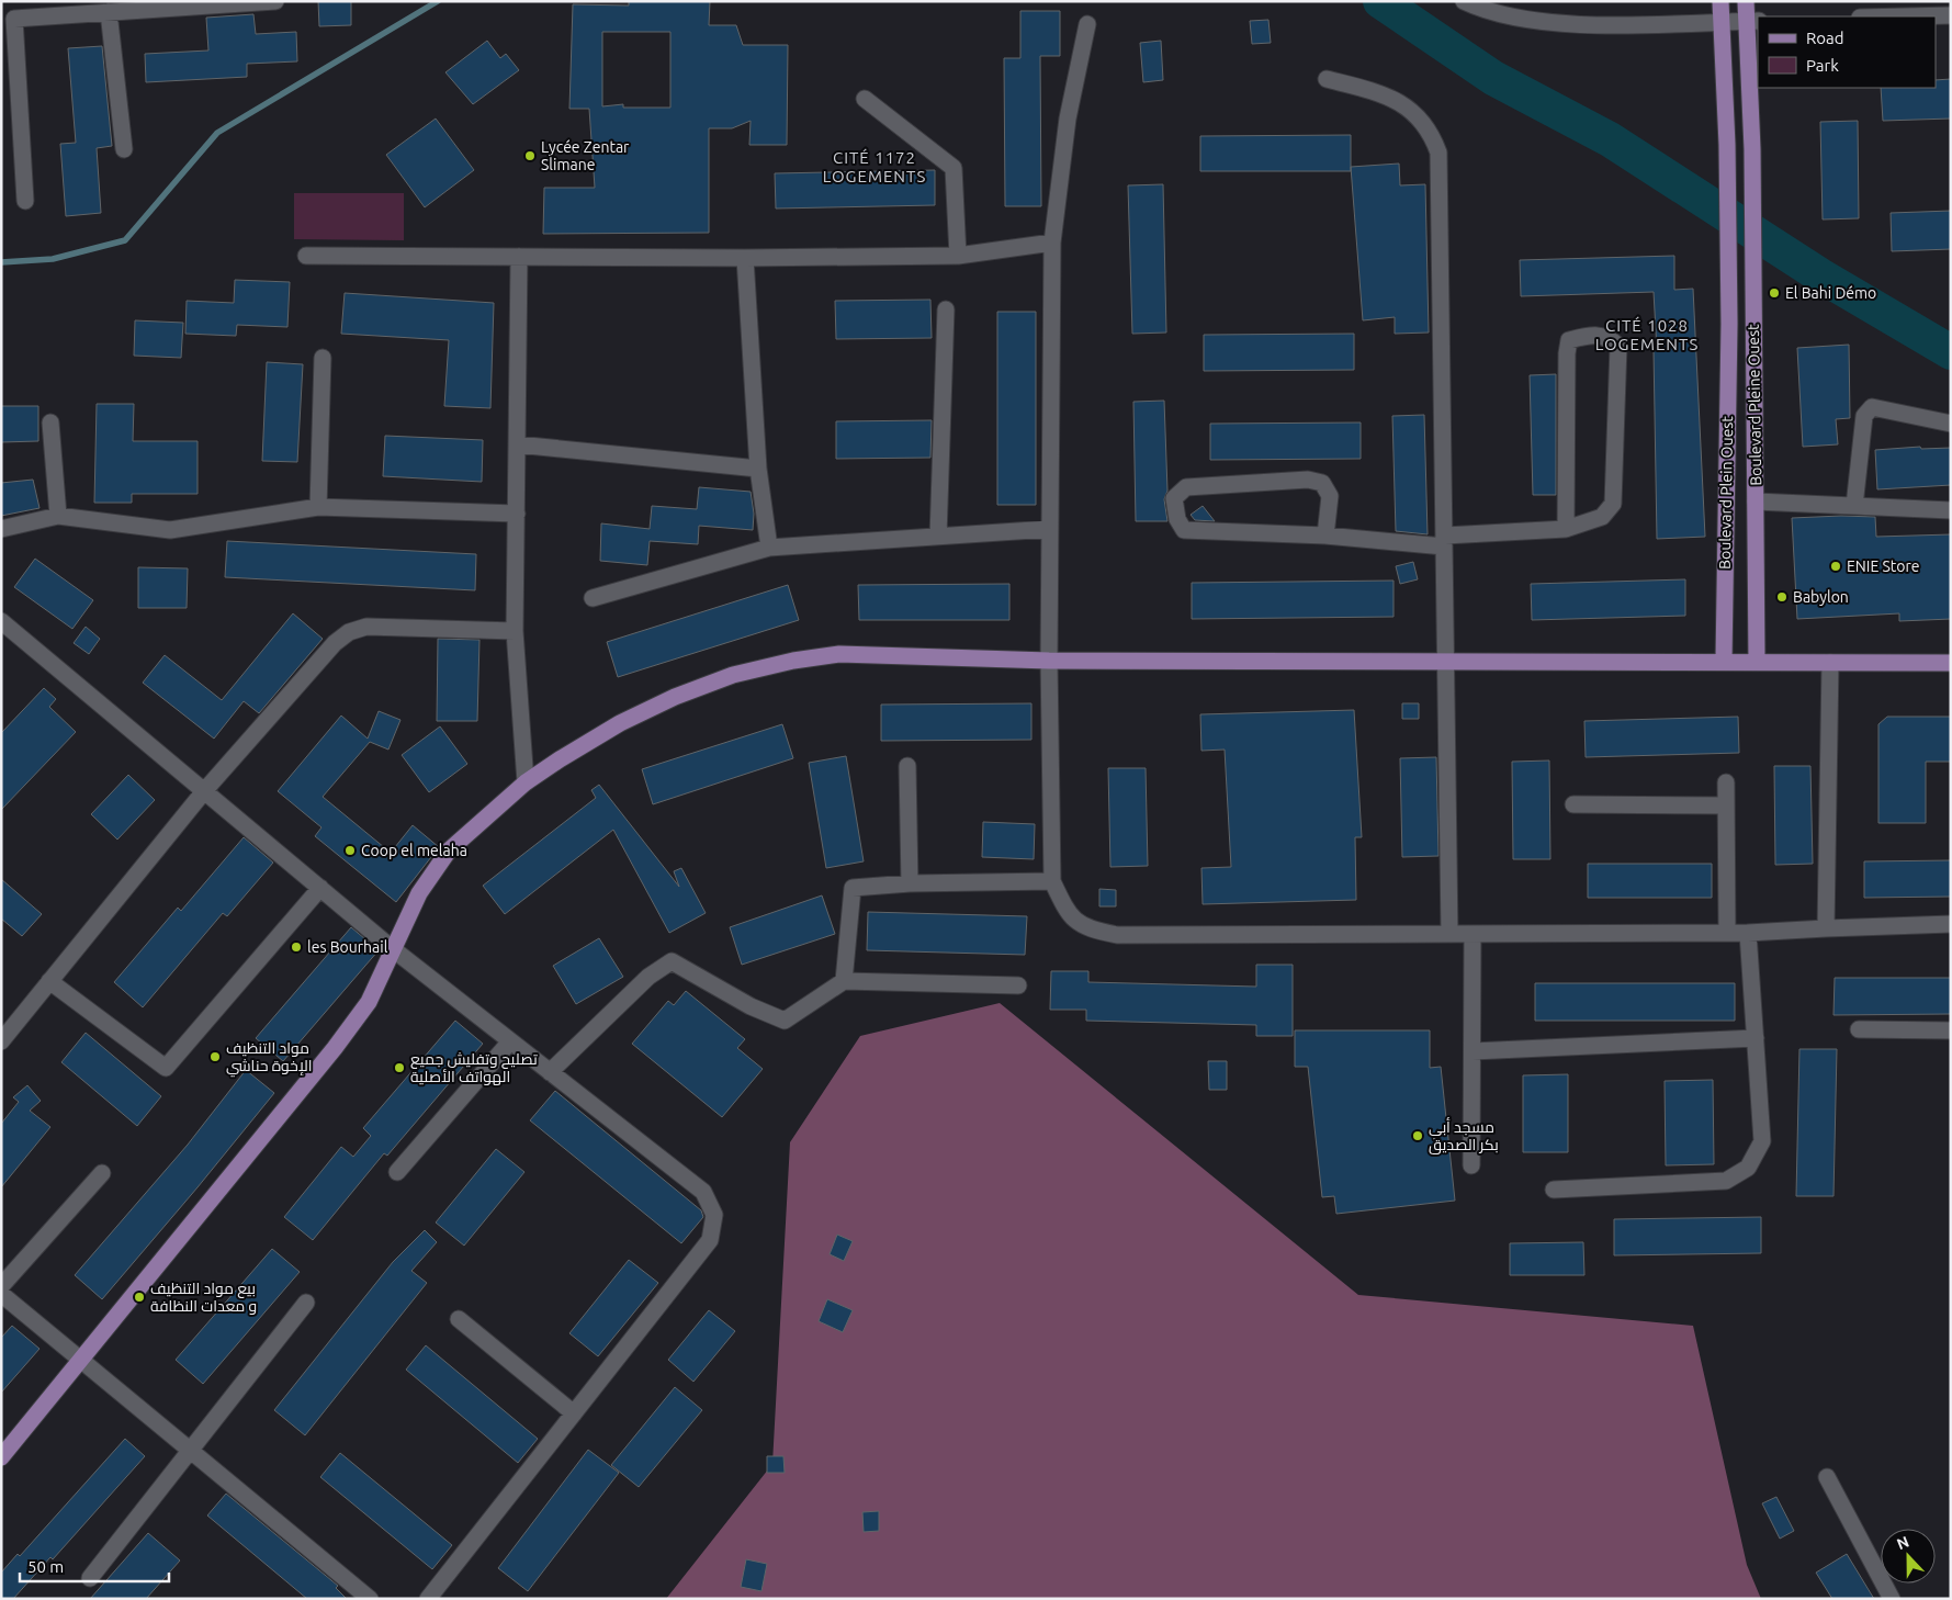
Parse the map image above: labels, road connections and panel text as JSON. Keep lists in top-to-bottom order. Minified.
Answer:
{"streets":{"main road":["Boulevard Pleine Ouest","Boulevard Plein Ouest"]},"crossings":[["Boulevard Pleine Ouest","Boulevard Plein Ouest"]],"districts":["CITÉ 1172 LOGEMENTS","CITÉ 1028 LOGEMENTS"],"places":["Lycée Zentar Slimane","El Bahi Démo","ENIE Store","Babylon","Coop el melaha","les Bourhail","مواد التنظيف الإخوة حناشي","تصليح وتفليش جميع الهواتف الأصلية","مسجد أبي بكر الصديق","بيع مواد التنظيف و معدات النظافة"],"legend":["Road","Park"],"scale_bar":"50 m","north":"top"}
